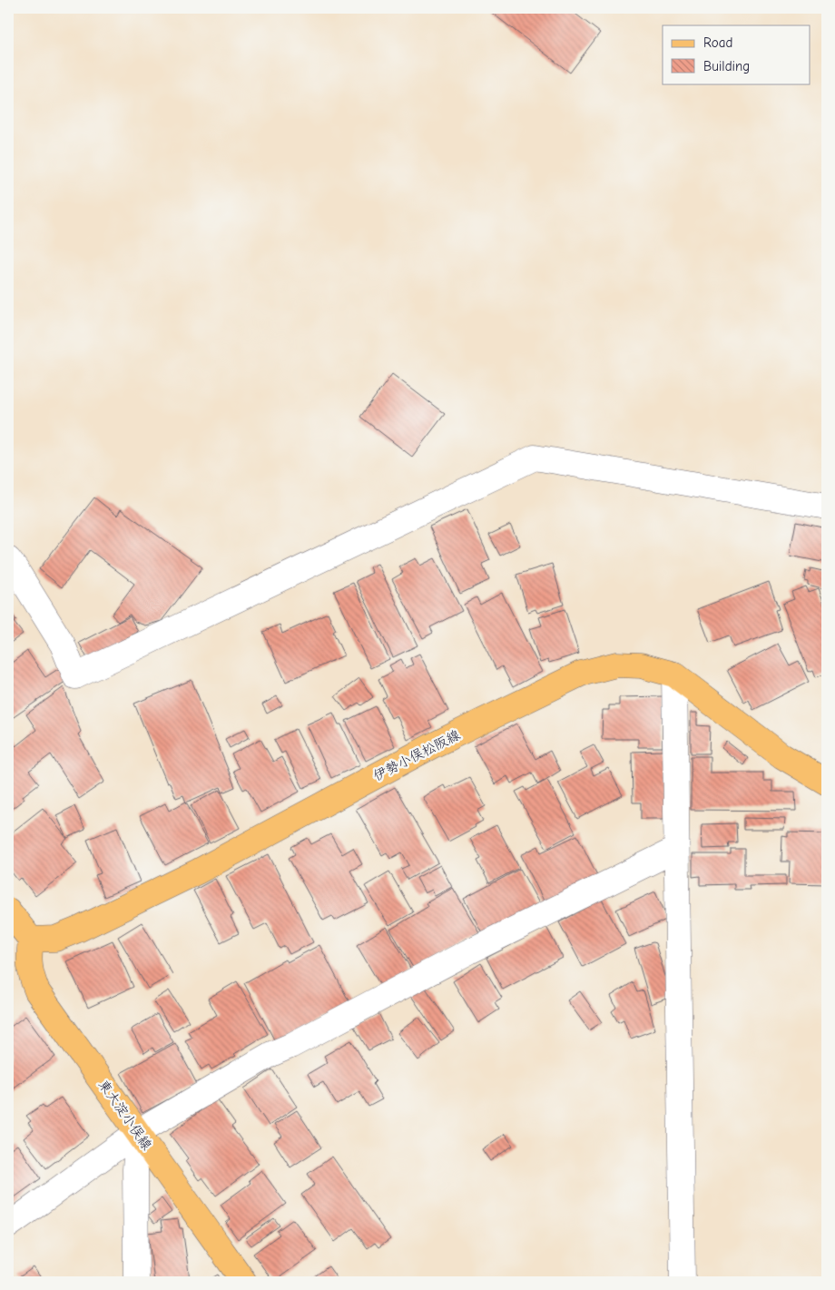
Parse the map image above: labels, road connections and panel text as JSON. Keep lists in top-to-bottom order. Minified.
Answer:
{"streets":{"main road":["伊勢小俣松阪線","東大淀小俣線"]},"crossings":[["伊勢小俣松阪線","東大淀小俣線"]],"legend":["Road","Building"]}
